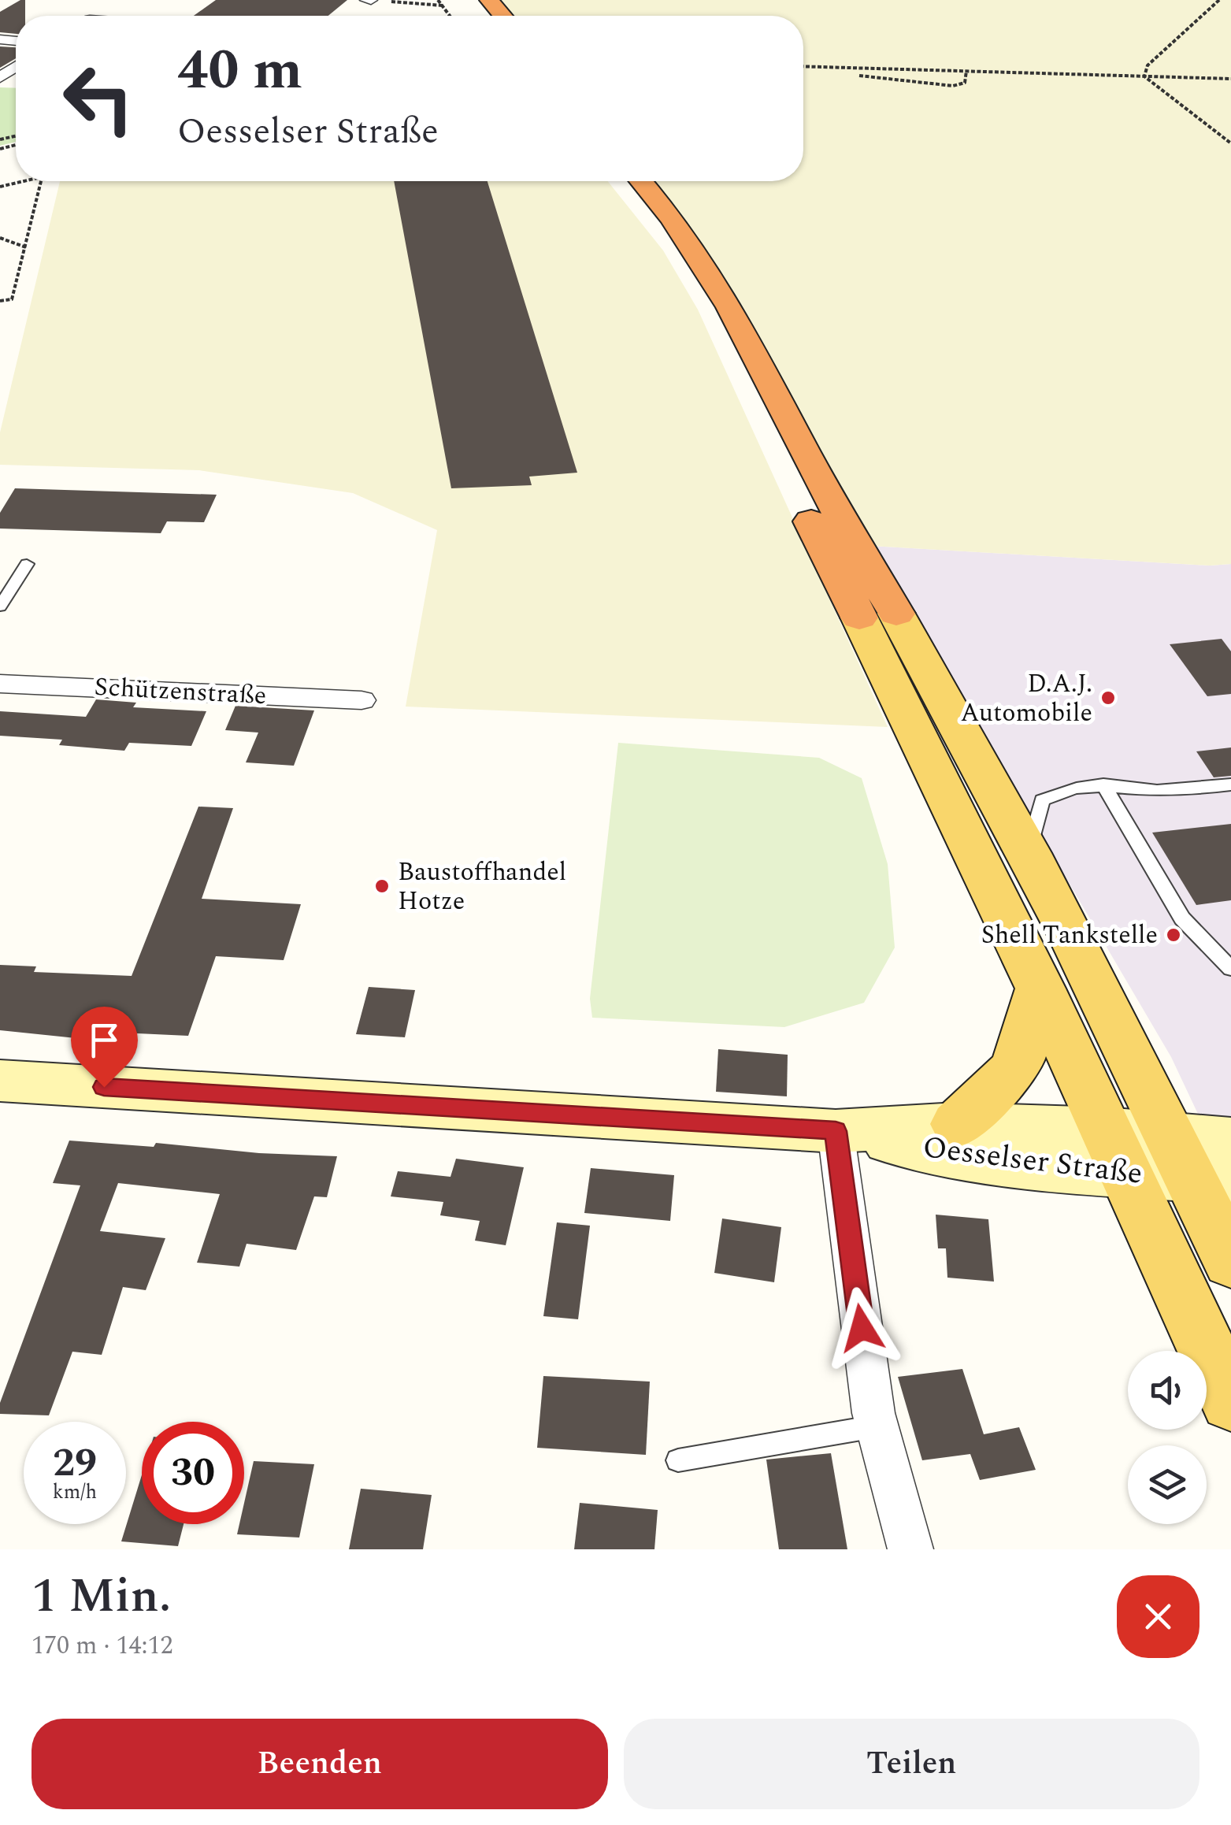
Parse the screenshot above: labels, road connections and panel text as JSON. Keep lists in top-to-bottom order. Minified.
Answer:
{"streets":{"street":["Schützenstraße","Oesselser Straße"]},"places":["D.A.J. Automobile","Baustoffhandel Hotze","Shell Tankstelle"],"page":{"turn":["40 m","Oesselser Straße"],"speed":"29 km/h","limit":"30","heading":["1 Min.","170 m · 14:12"],"buttons":["Beenden","Teilen"]}}
